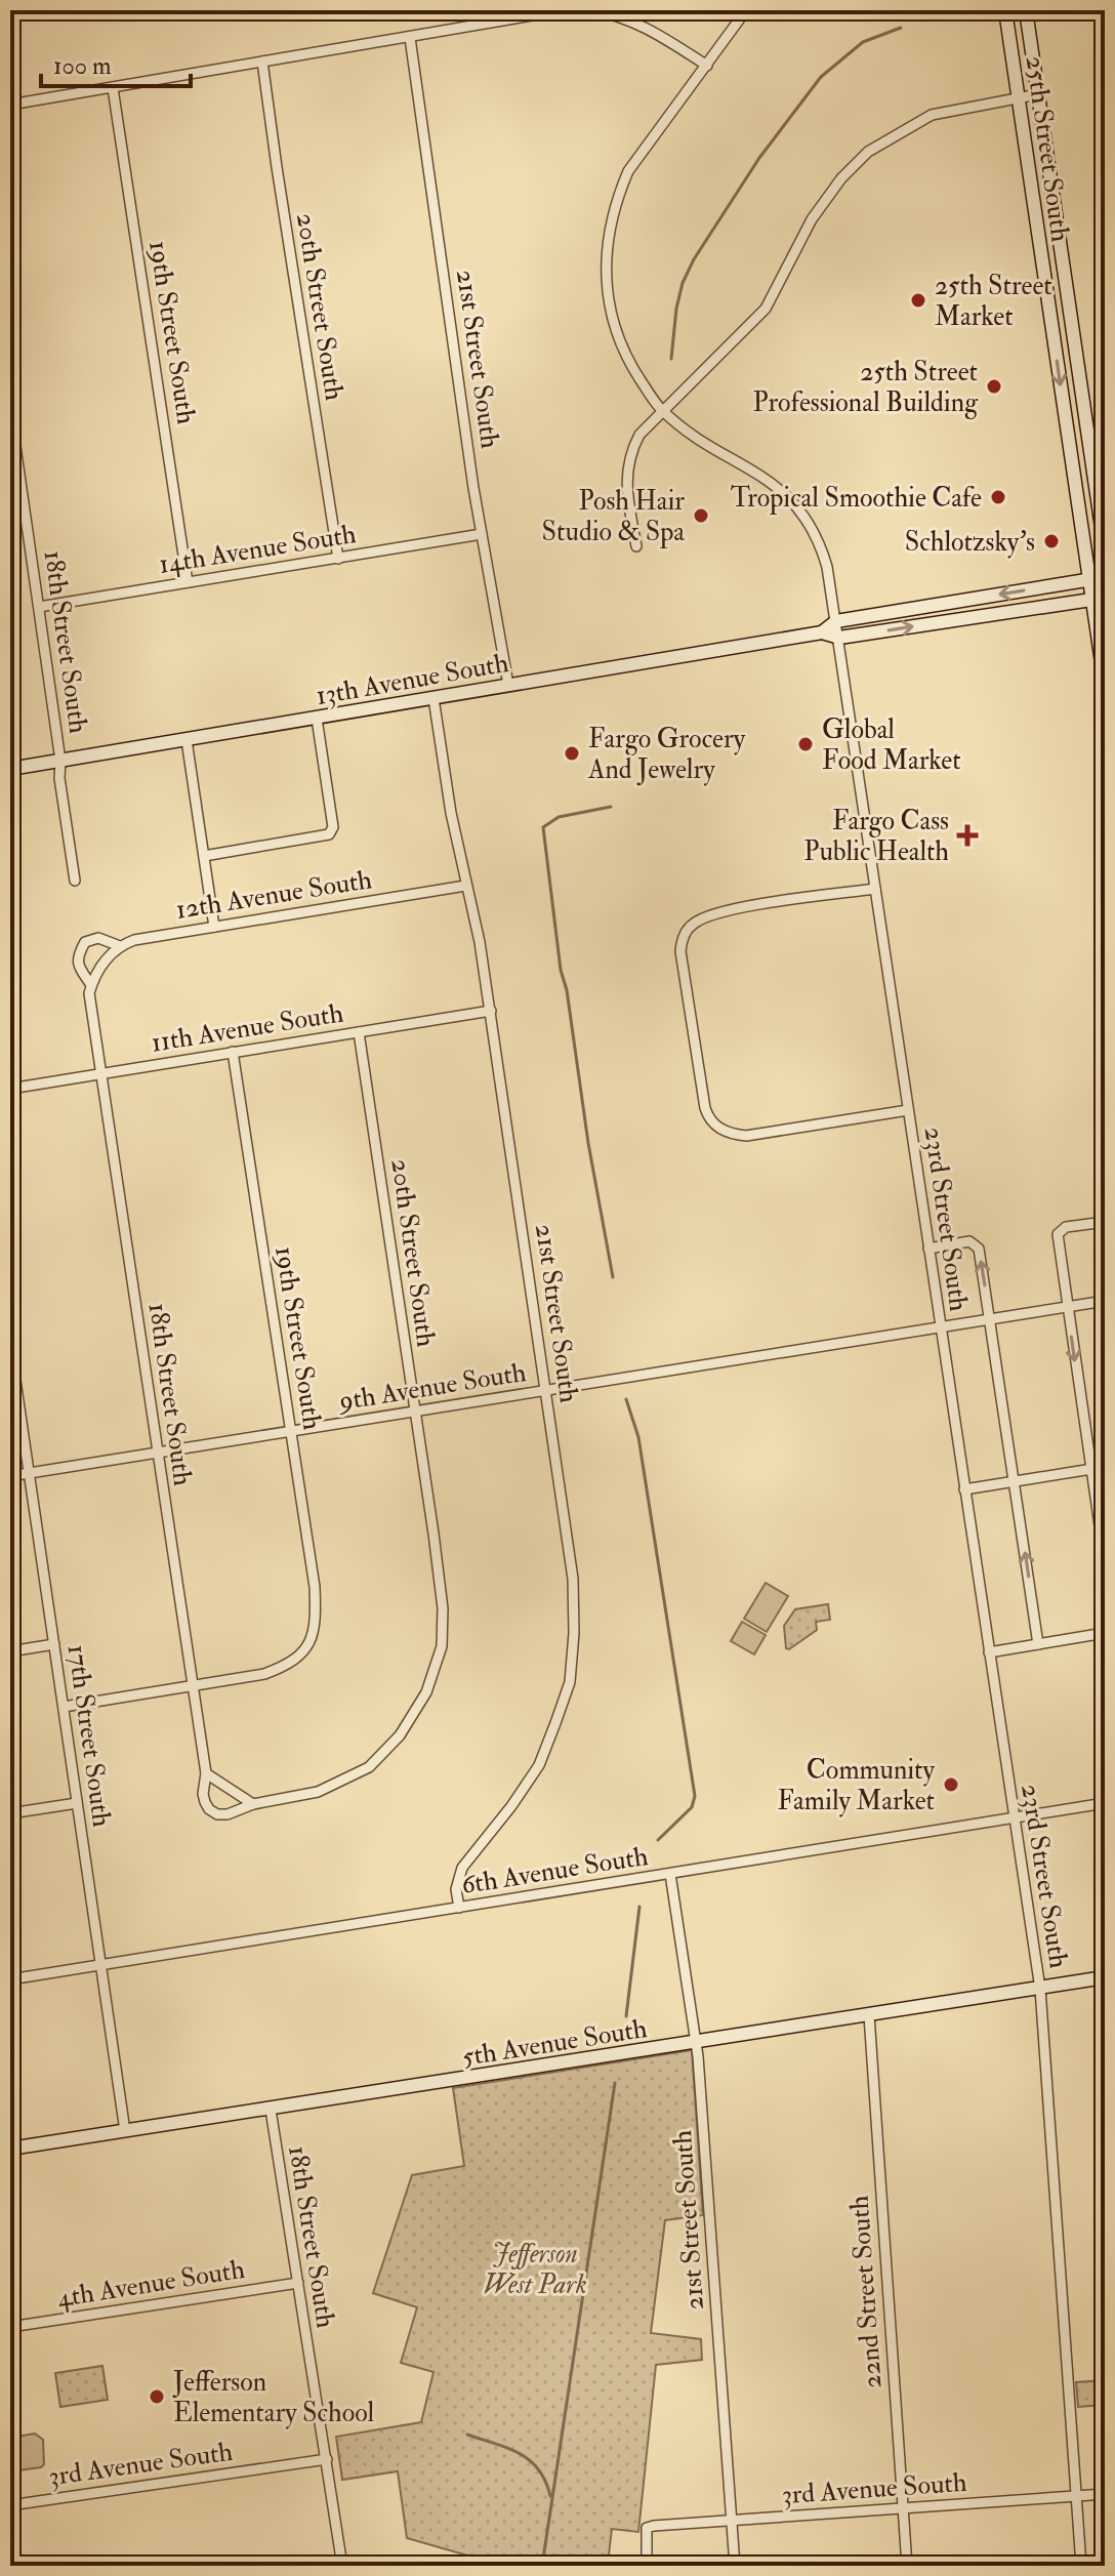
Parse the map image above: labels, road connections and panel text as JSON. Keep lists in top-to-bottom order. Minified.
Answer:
{"streets":{"main road":["25th Street South","13th Avenue South","5th Avenue South"],"street":["20th Street South","19th Street South","21st Street South","14th Avenue South","18th Street South","12th Avenue South","11th Avenue South","23rd Street South","9th Avenue South","17th Street South","6th Avenue South","4th Avenue South","22nd Street South","3rd Avenue South"]},"crossings":[["25th Street South","13th Avenue South"],["20th Street South","14th Avenue South"],["20th Street South","18th Street South"],["20th Street South","11th Avenue South"],["20th Street South","9th Avenue South"],["19th Street South","14th Avenue South"],["19th Street South","18th Street South"],["19th Street South","11th Avenue South"],["19th Street South","9th Avenue South"],["21st Street South","14th Avenue South"],["21st Street South","13th Avenue South"],["21st Street South","12th Avenue South"],["21st Street South","11th Avenue South"],["21st Street South","9th Avenue South"],["21st Street South","6th Avenue South"],["21st Street South","5th Avenue South"],["21st Street South","3rd Avenue South"],["14th Avenue South","18th Street South"],["18th Street South","13th Avenue South"],["18th Street South","12th Avenue South"],["18th Street South","11th Avenue South"],["18th Street South","9th Avenue South"],["18th Street South","5th Avenue South"],["18th Street South","4th Avenue South"],["18th Street South","3rd Avenue South"],["13th Avenue South","23rd Street South"],["23rd Street South","9th Avenue South"],["23rd Street South","6th Avenue South"],["23rd Street South","5th Avenue South"],["23rd Street South","3rd Avenue South"],["9th Avenue South","17th Street South"],["17th Street South","6th Avenue South"],["17th Street South","5th Avenue South"],["5th Avenue South","22nd Street South"],["22nd Street South","3rd Avenue South"]],"parks":["Jefferson West Park"],"places":{"other":["25th Street Market","25th Street Professional Building","Tropical Smoothie Cafe","Posh Hair Studio & Spa","Schlotzsky's","Global Food Market","Fargo Grocery And Jewelry","Community Family Market","Jefferson Elementary School"],"health":["Fargo Cass Public Health"]},"scale_bar":"100 m"}
